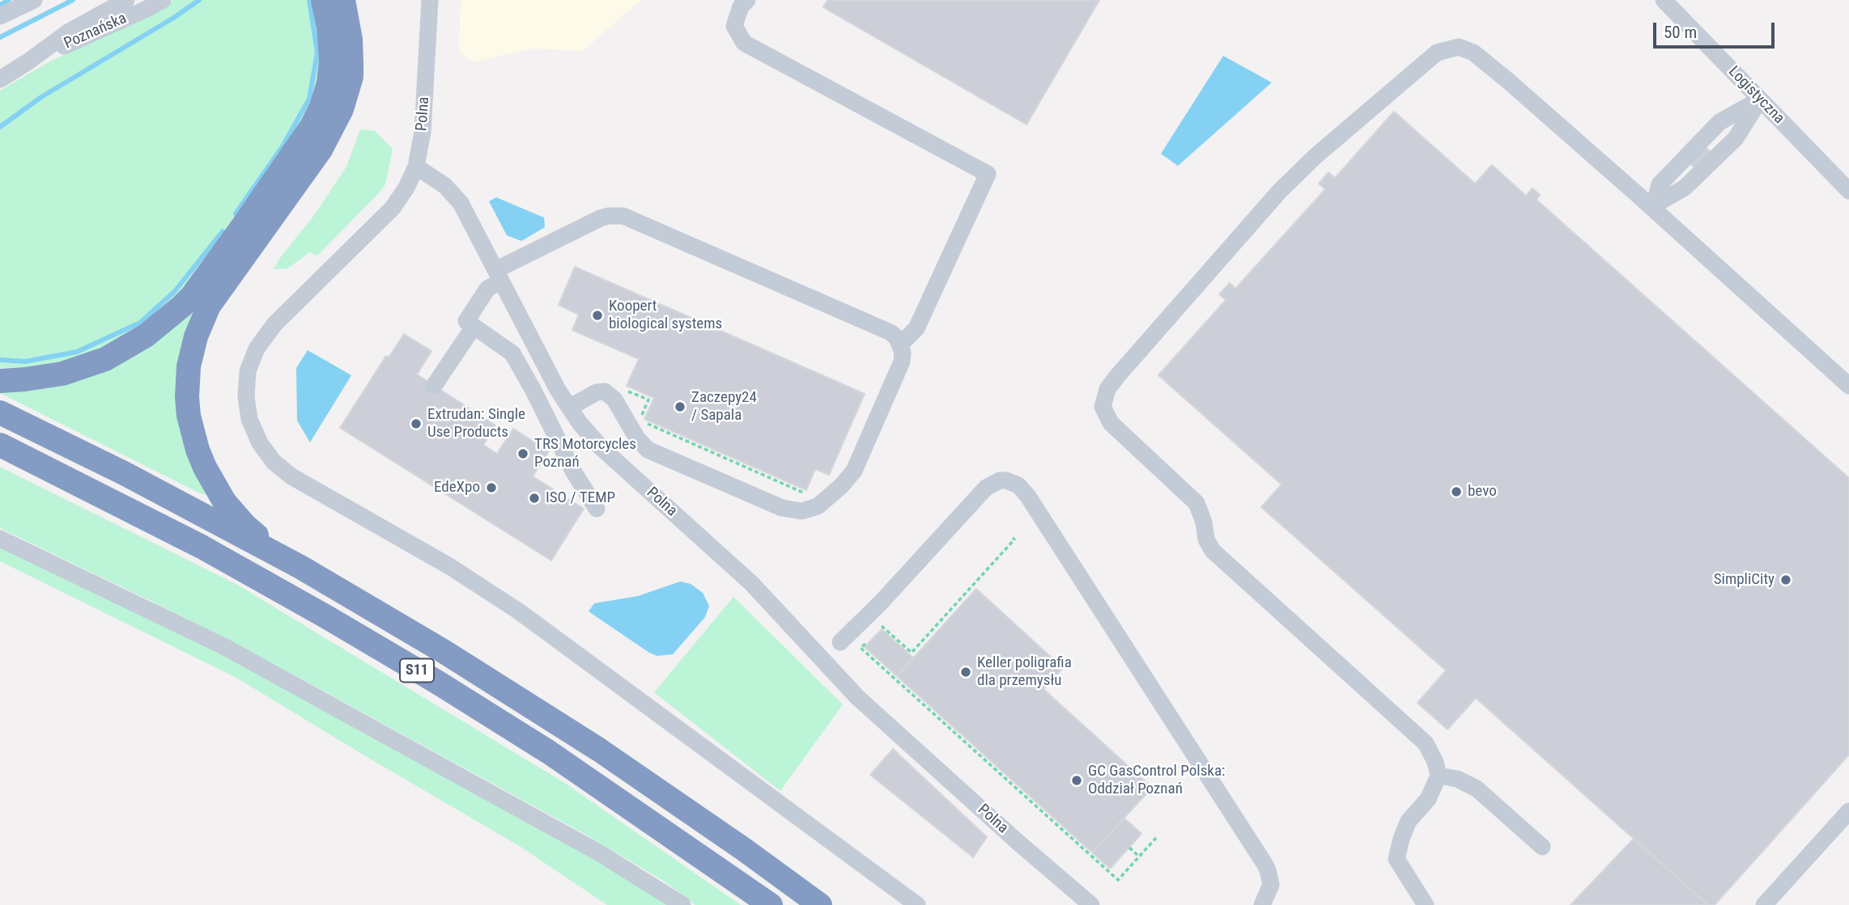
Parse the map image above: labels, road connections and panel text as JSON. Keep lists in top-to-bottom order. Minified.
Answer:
{"streets":{"highway":["S11"],"street":["Poznańska","Logistyczna","Polna"]},"places":["Koopert biological systems","Zaczepy24 / Sapala","Extrudan: Single Use Products","TRS Motorcycles Poznań","EdeXpo","bevo","ISO / TEMP","SimpliCity","Keller poligrafia dla przemysłu","GC GasControl Polska: Oddział Poznań"],"scale_bar":"50 m"}
